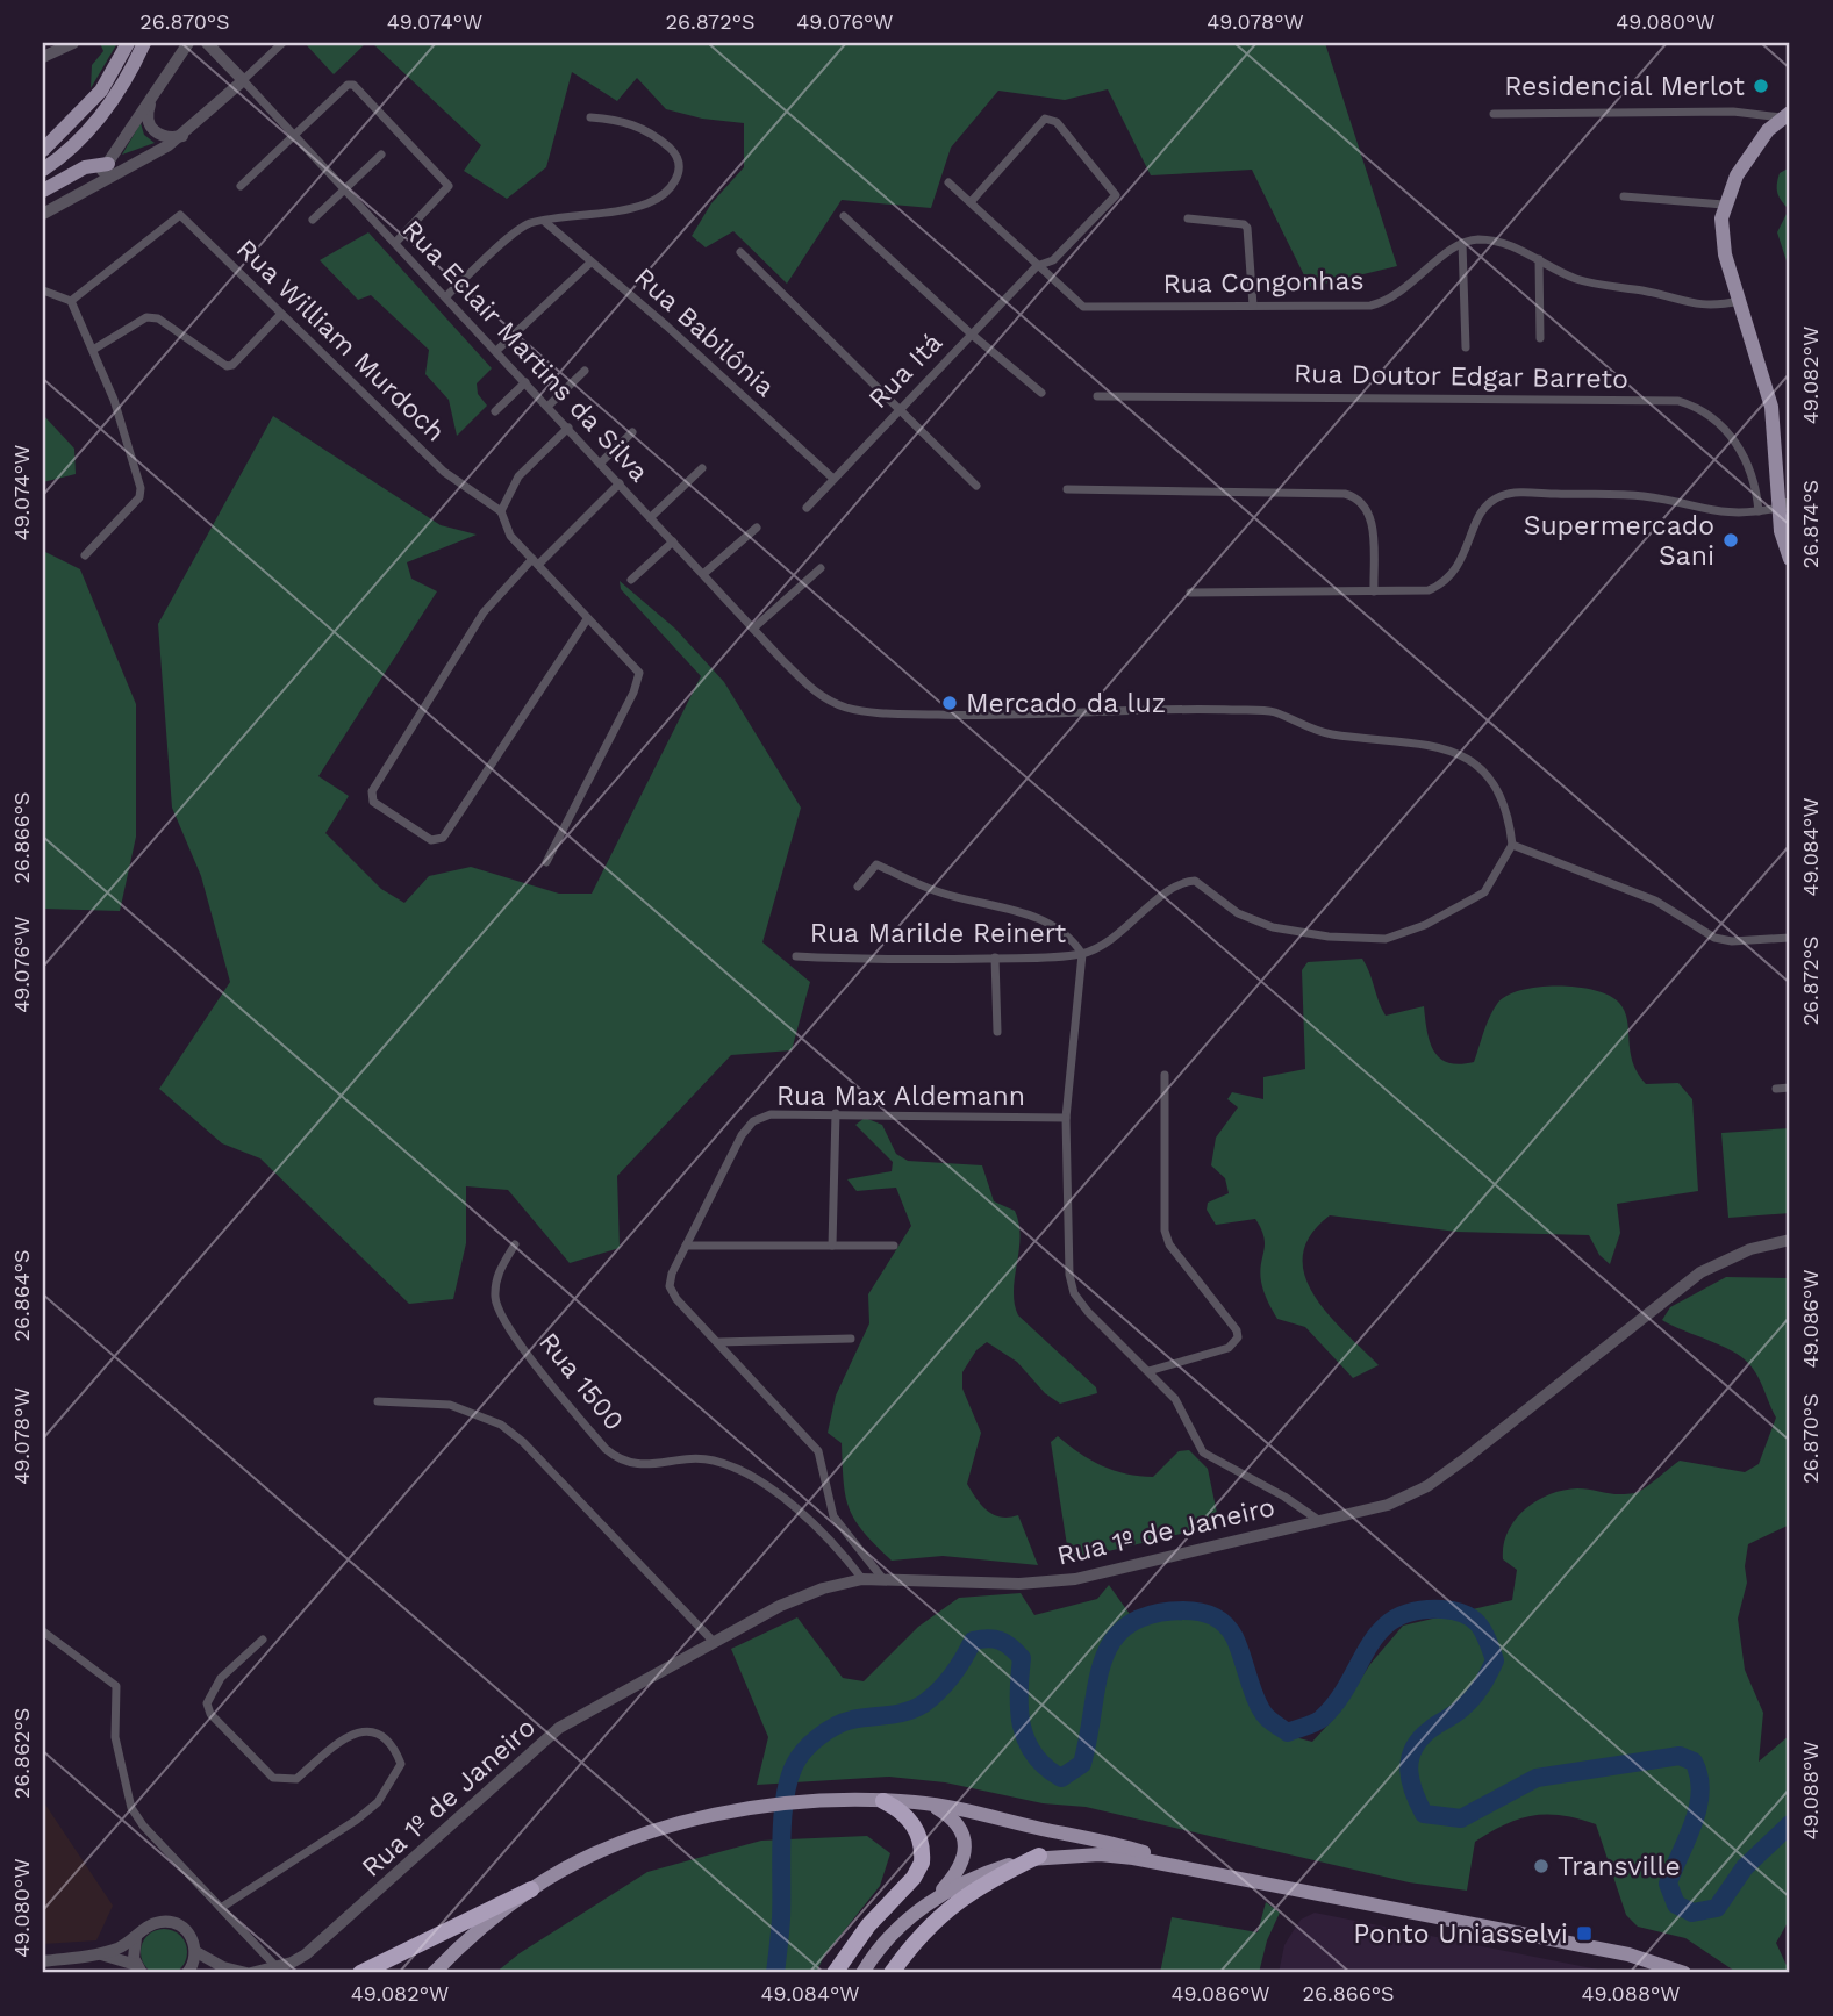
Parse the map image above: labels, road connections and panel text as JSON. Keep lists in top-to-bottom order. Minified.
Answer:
{"streets":{"street":["Rua Congonhas","Rua Babilônia","Rua William Murdoch","Rua Eclair Martins da Silva","Rua Itá","Rua Doutor Edgar Barreto","Rua Marilde Reinert","Rua Max Aldemann","Rua 1500","Rua 1º de Janeiro"]},"crossings":[["Rua Congonhas","Rua Itá"],["Rua Babilônia","Rua Itá"],["Rua Max Aldemann","Rua 1º de Janeiro"],["Rua 1500","Rua 1º de Janeiro"]],"places":{"other":["Residencial Merlot","Supermercado Sani","Mercado da luz","Transville"],"transit":["Ponto Uniasselvi"]},"coordinates":["26.870°S","49.074°W","26.872°S","49.076°W","49.078°W","49.080°W","49.082°W","26.874°S","26.866°S","49.084°W","26.864°S","49.086°W","26.862°S","49.088°W"]}
